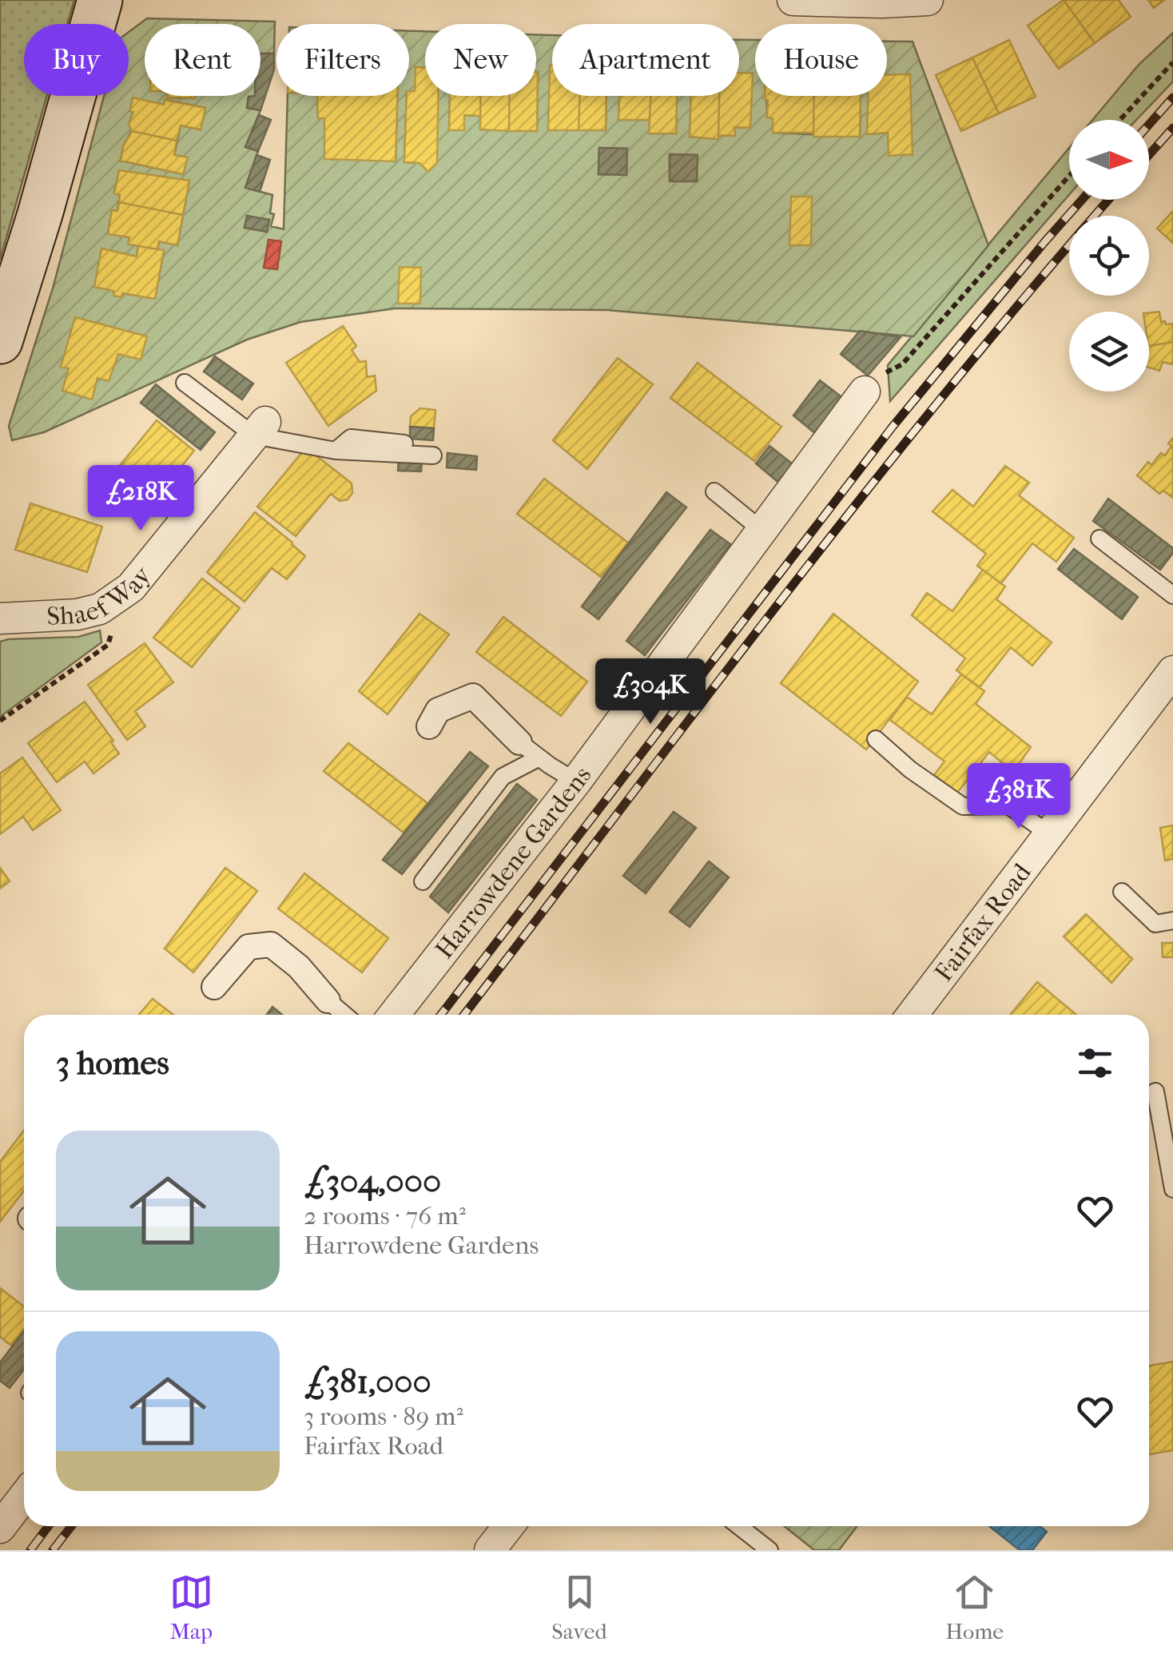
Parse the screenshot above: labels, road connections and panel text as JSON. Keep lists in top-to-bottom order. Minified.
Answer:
{"streets":{"street":["Shaef Way","Harrowdene Gardens","Fairfax Road"]},"north":"right","page":{"chip":["Buy","Rent","Filters","New","Apartment","House"],"price":["£218K","£304K","£381K"],"heading":"3 homes","list":[{"name":"£304,000","note":"2 rooms · 76 m² · Harrowdene Gardens"},{"name":"£381,000","note":"3 rooms · 89 m² · Fairfax Road"}],"tabs":["Map","Saved","Home"]}}
